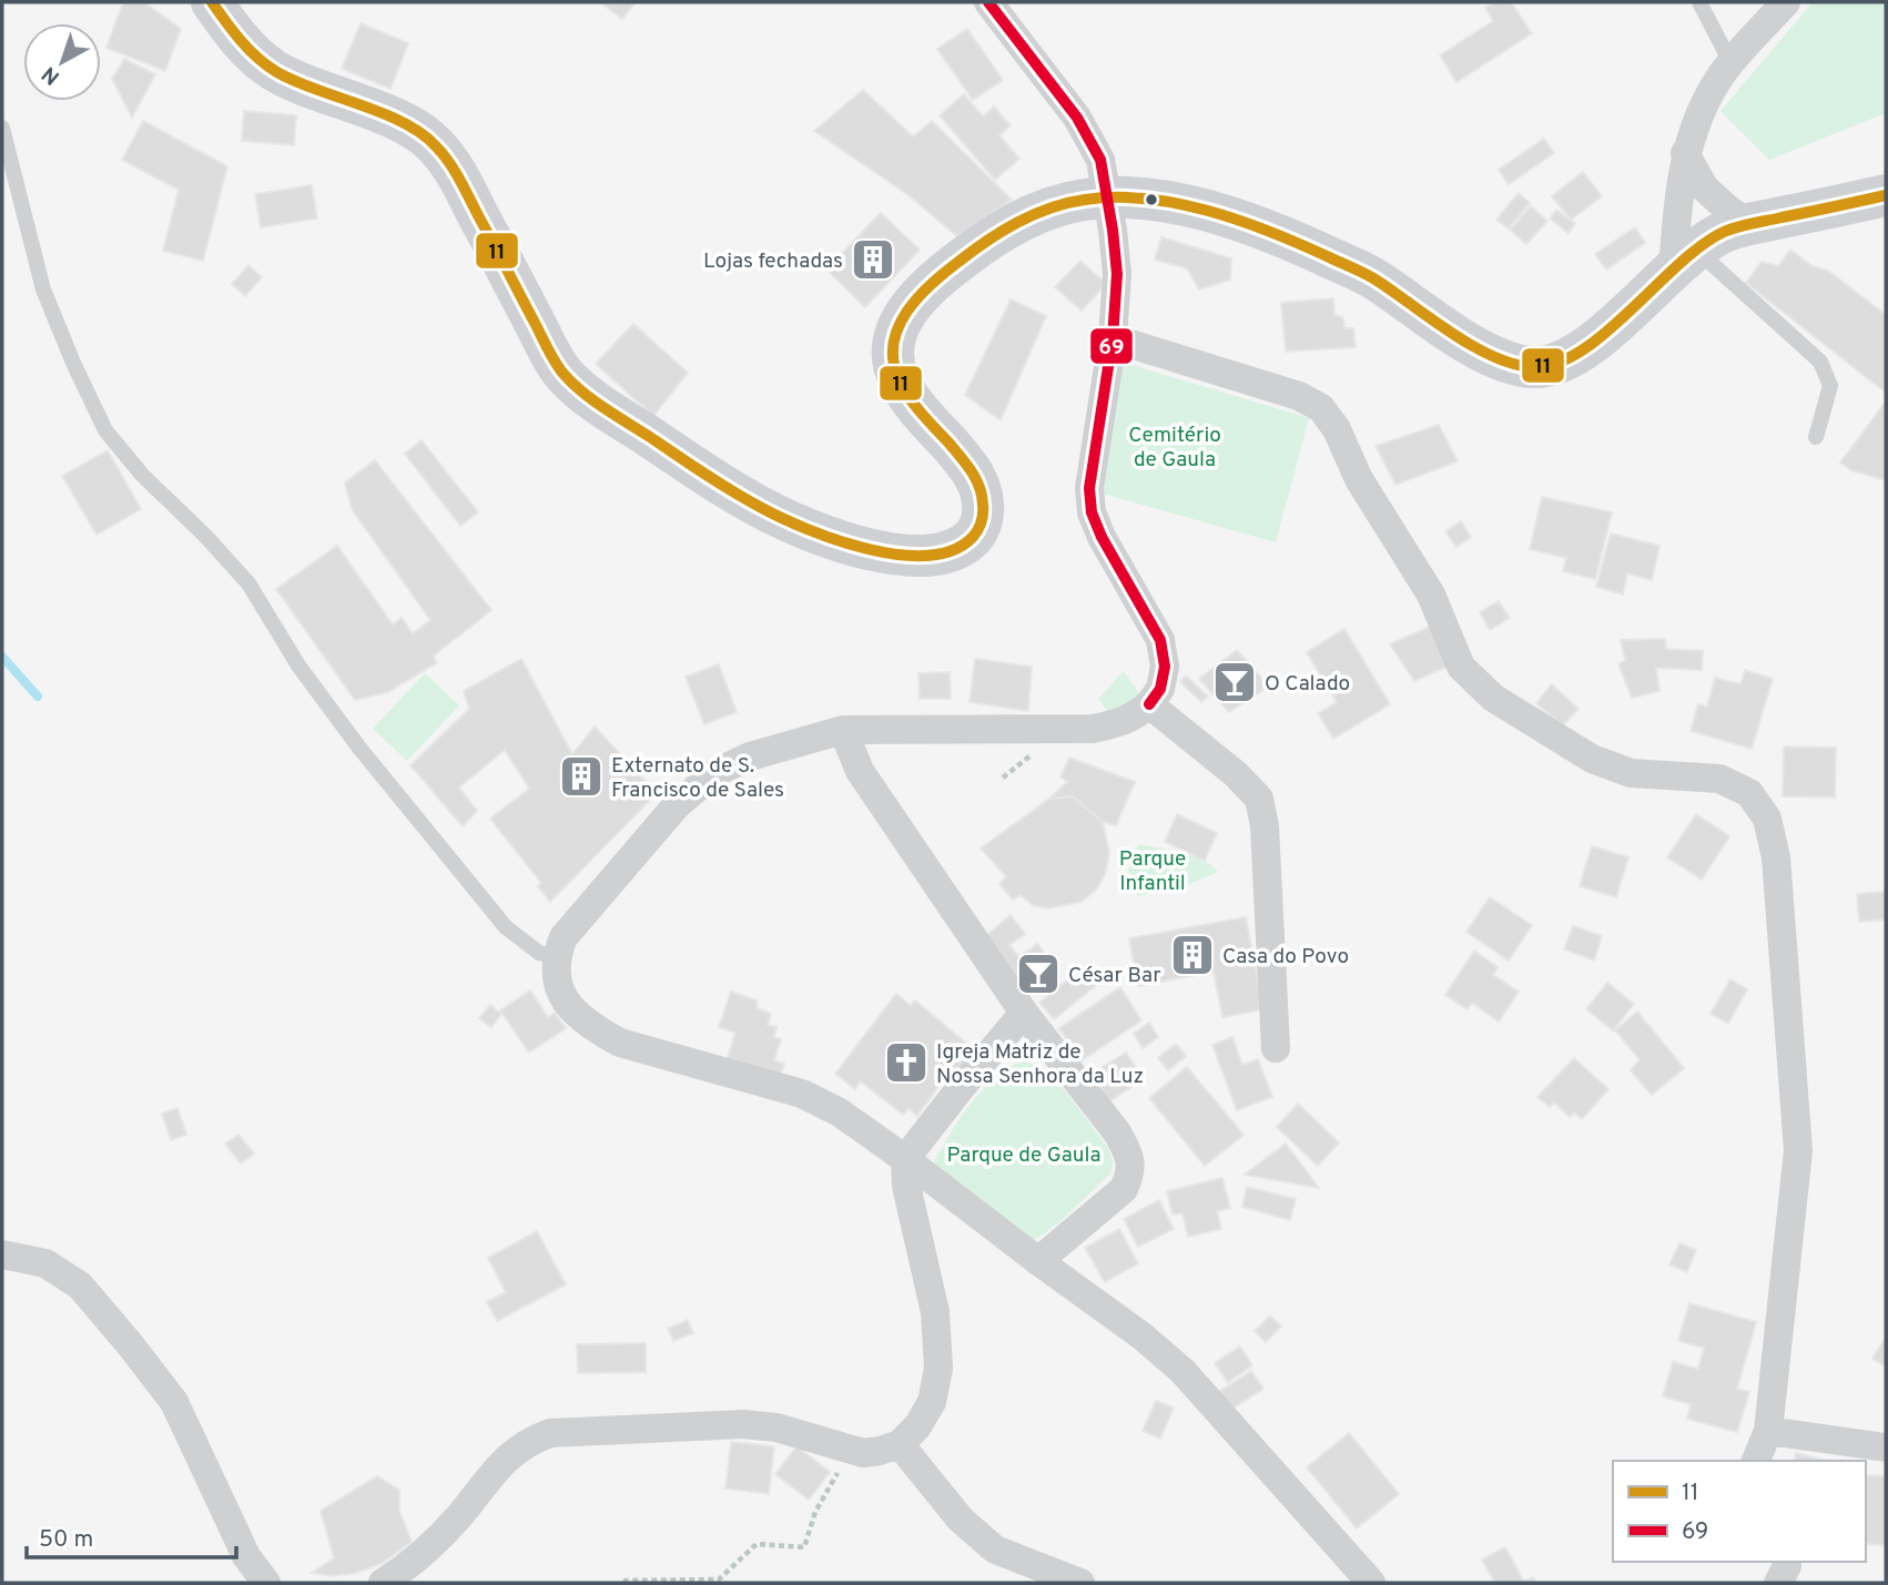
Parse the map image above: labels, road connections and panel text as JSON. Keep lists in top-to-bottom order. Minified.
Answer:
{"parks":["Cemitério de Gaula","Parque Infantil","Parque de Gaula"],"places":{"building":["Lojas fechadas","Externato de S. Francisco de Sales","Casa do Povo"],"bar":["O Calado","César Bar"],"church":["Igreja Matriz de Nossa Senhora da Luz"]},"lines":["transit line 11","transit line 69"],"legend":["11","69"],"scale_bar":"50 m","north":"bottom left"}
